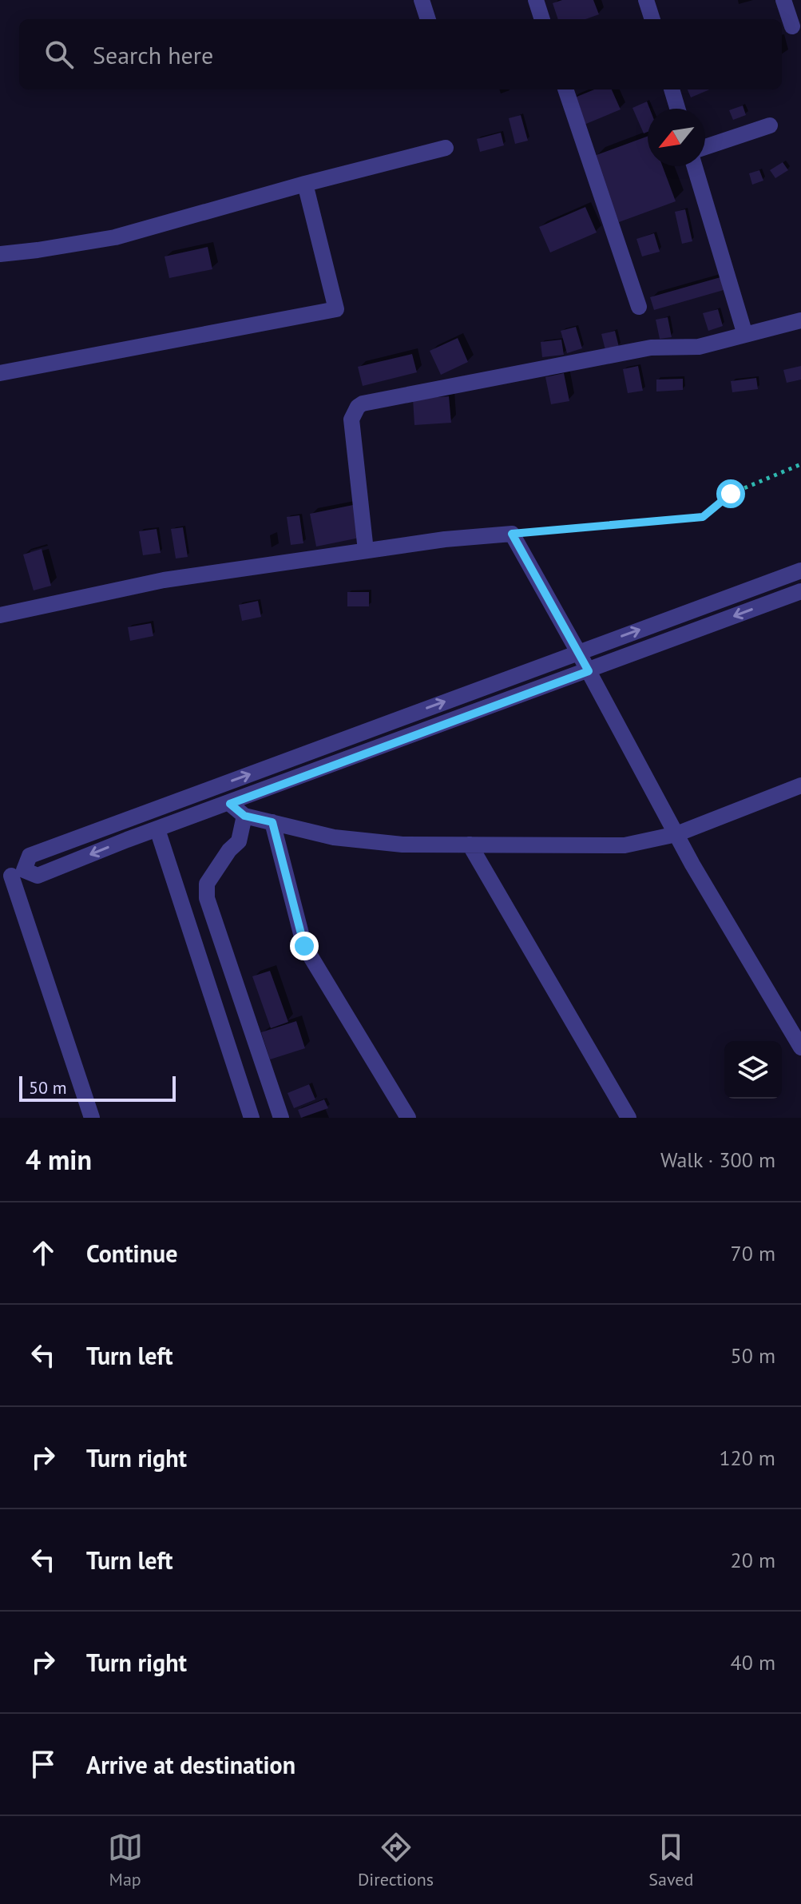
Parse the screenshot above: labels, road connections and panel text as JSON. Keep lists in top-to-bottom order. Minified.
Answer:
{"scale_bar":"50 m","north":"bottom left","page":{"search":"Search here","scale":"50 m","heading":["4 min","Walk · 300 m"],"list":[["Continue","70 m"],["Turn left","50 m"],["Turn right","120 m"],["Turn left","20 m"],["Turn right","40 m"],"Arrive at destination"],"nav":["Map","Directions","Saved"]}}
